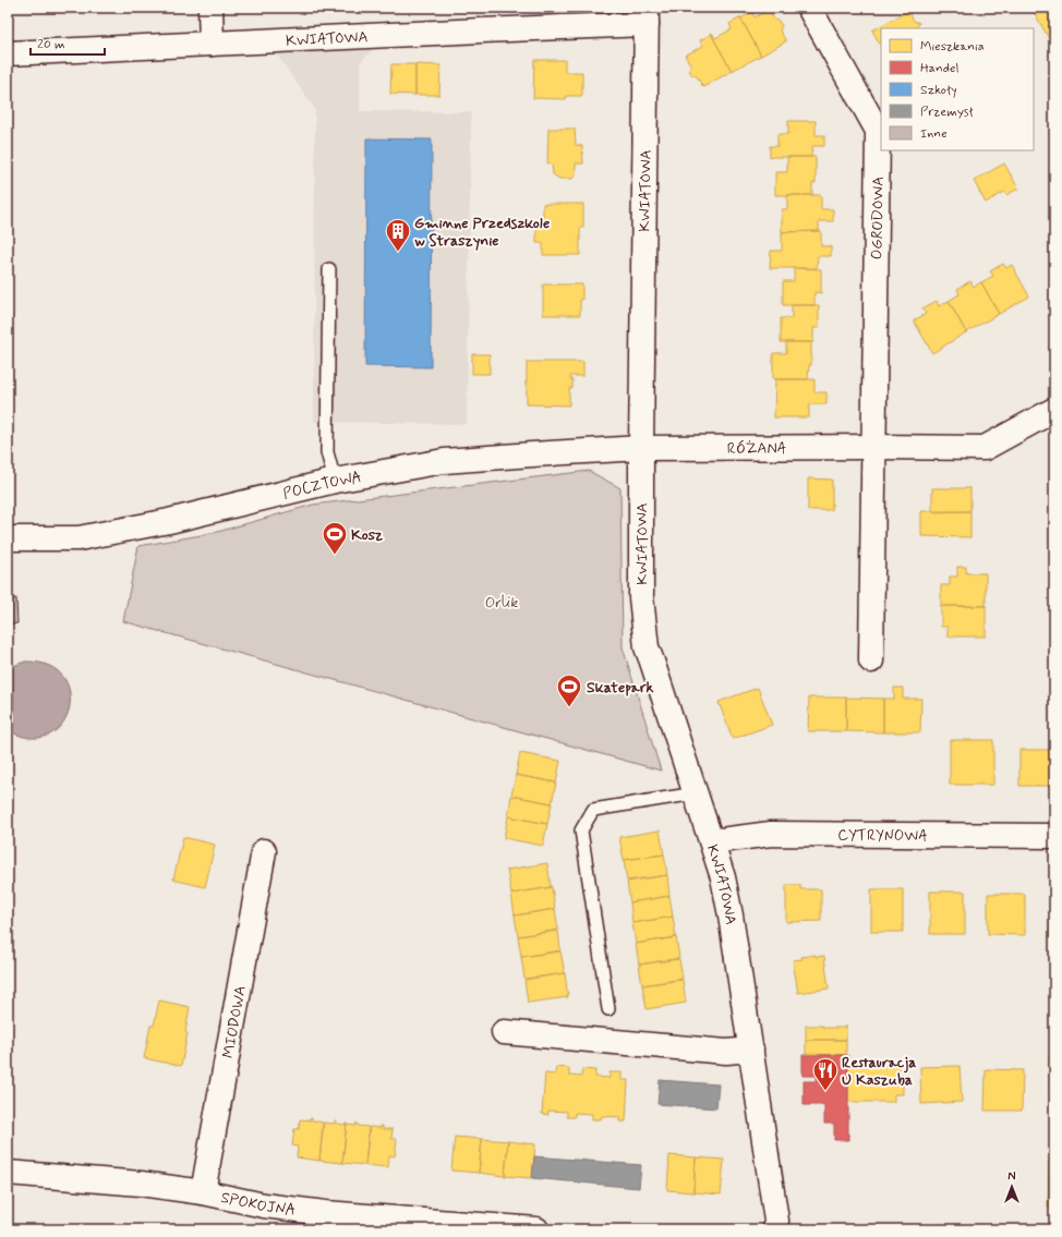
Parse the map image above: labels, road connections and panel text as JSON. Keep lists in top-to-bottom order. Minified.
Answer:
{"streets":{"street":["KWIATOWA","OGRODOWA","RÓŻANA","POCZTOWA","CYTRYNOWA","MIODOWA","SPOKOJNA"]},"crossings":[["KWIATOWA","RÓŻANA"],["KWIATOWA","POCZTOWA"],["KWIATOWA","CYTRYNOWA"],["OGRODOWA","RÓŻANA"],["RÓŻANA","POCZTOWA"],["MIODOWA","SPOKOJNA"]],"parks":["Orlik"],"places":{"building":["Gminne Przedszkole w Straszynie"],"sports":["Kosz","Skatepark"],"restaurant":["Restauracja U Kaszuba"]},"legend":["Mieszkania","Handel","Szkoły","Przemysł","Inne"],"scale_bar":"20 m","north":"top"}
